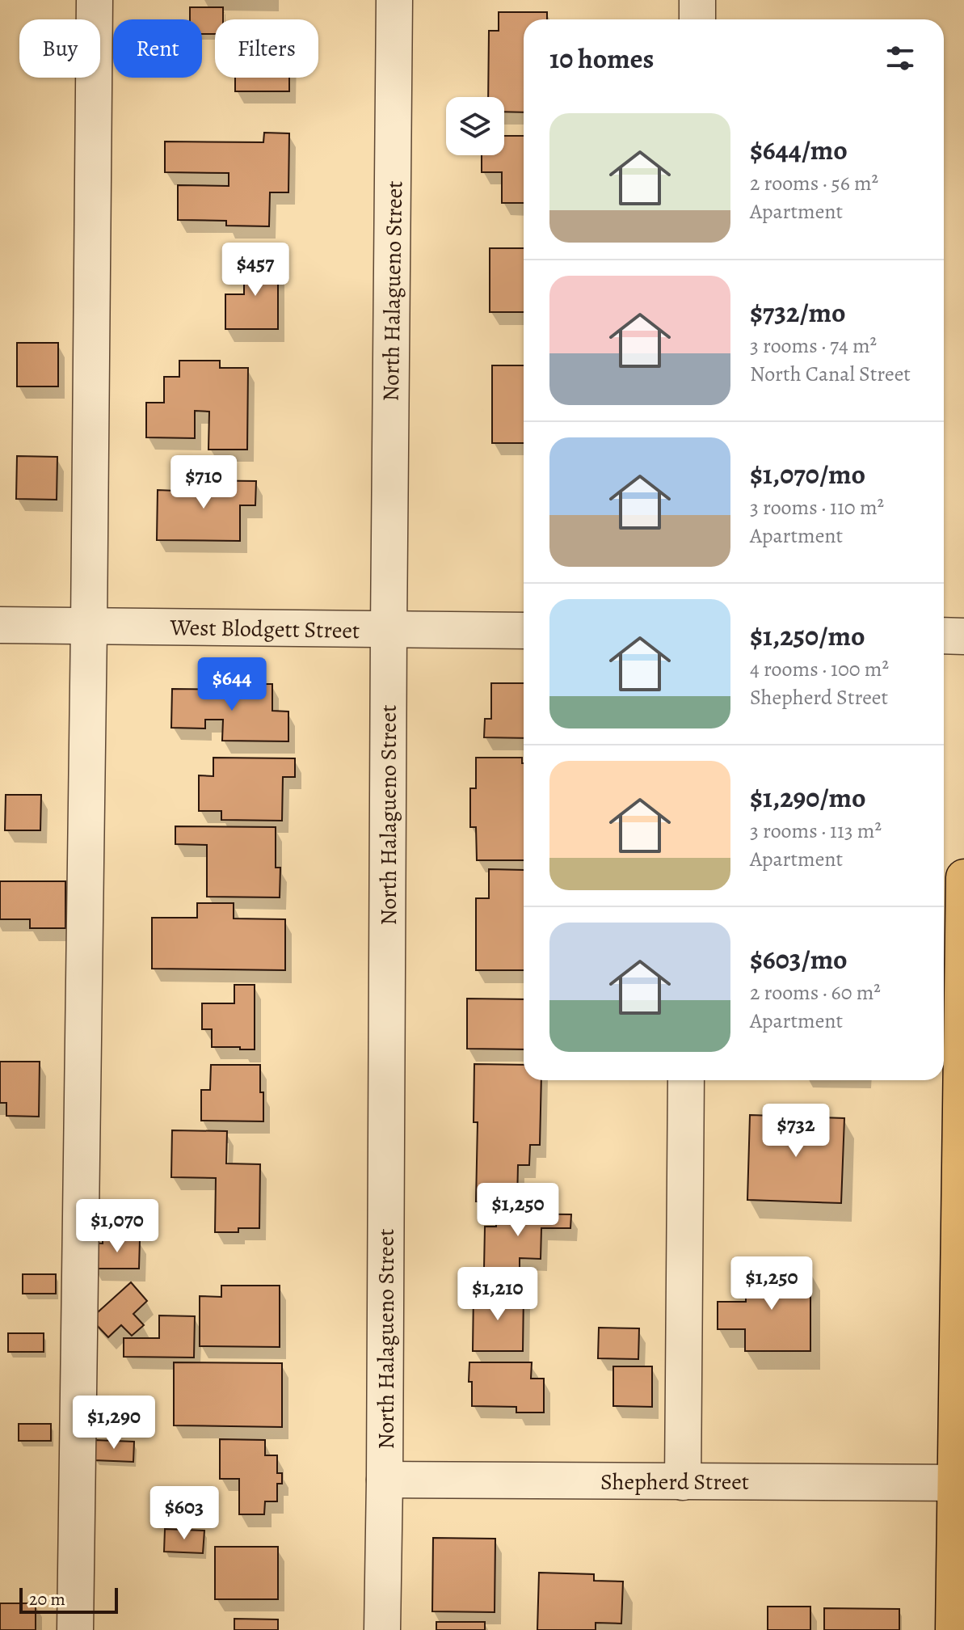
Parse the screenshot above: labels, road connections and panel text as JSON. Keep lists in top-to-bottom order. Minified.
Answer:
{"streets":{"street":["North Halagueno Street","West Blodgett Street","Shepherd Street"]},"crossings":[["North Halagueno Street","West Blodgett Street"],["North Halagueno Street","Shepherd Street"]],"scale_bar":"20 m","page":{"chip":["Buy","Rent","Filters"],"heading":"10 homes","list":[{"name":"$644/mo","note":"2 rooms · 56 m² · Apartment"},{"name":"$732/mo","note":"3 rooms · 74 m² · North Canal Street"},{"name":"$1,070/mo","note":"3 rooms · 110 m² · Apartment"},{"name":"$1,250/mo","note":"4 rooms · 100 m² · Shepherd Street"},{"name":"$1,290/mo","note":"3 rooms · 113 m² · Apartment"},{"name":"$603/mo","note":"2 rooms · 60 m² · Apartment"}],"price":["$457","$710","$644","$732","$1,250","$1,070","$1,250","$1,210","$1,290","$603"],"scale":"20 m"}}
